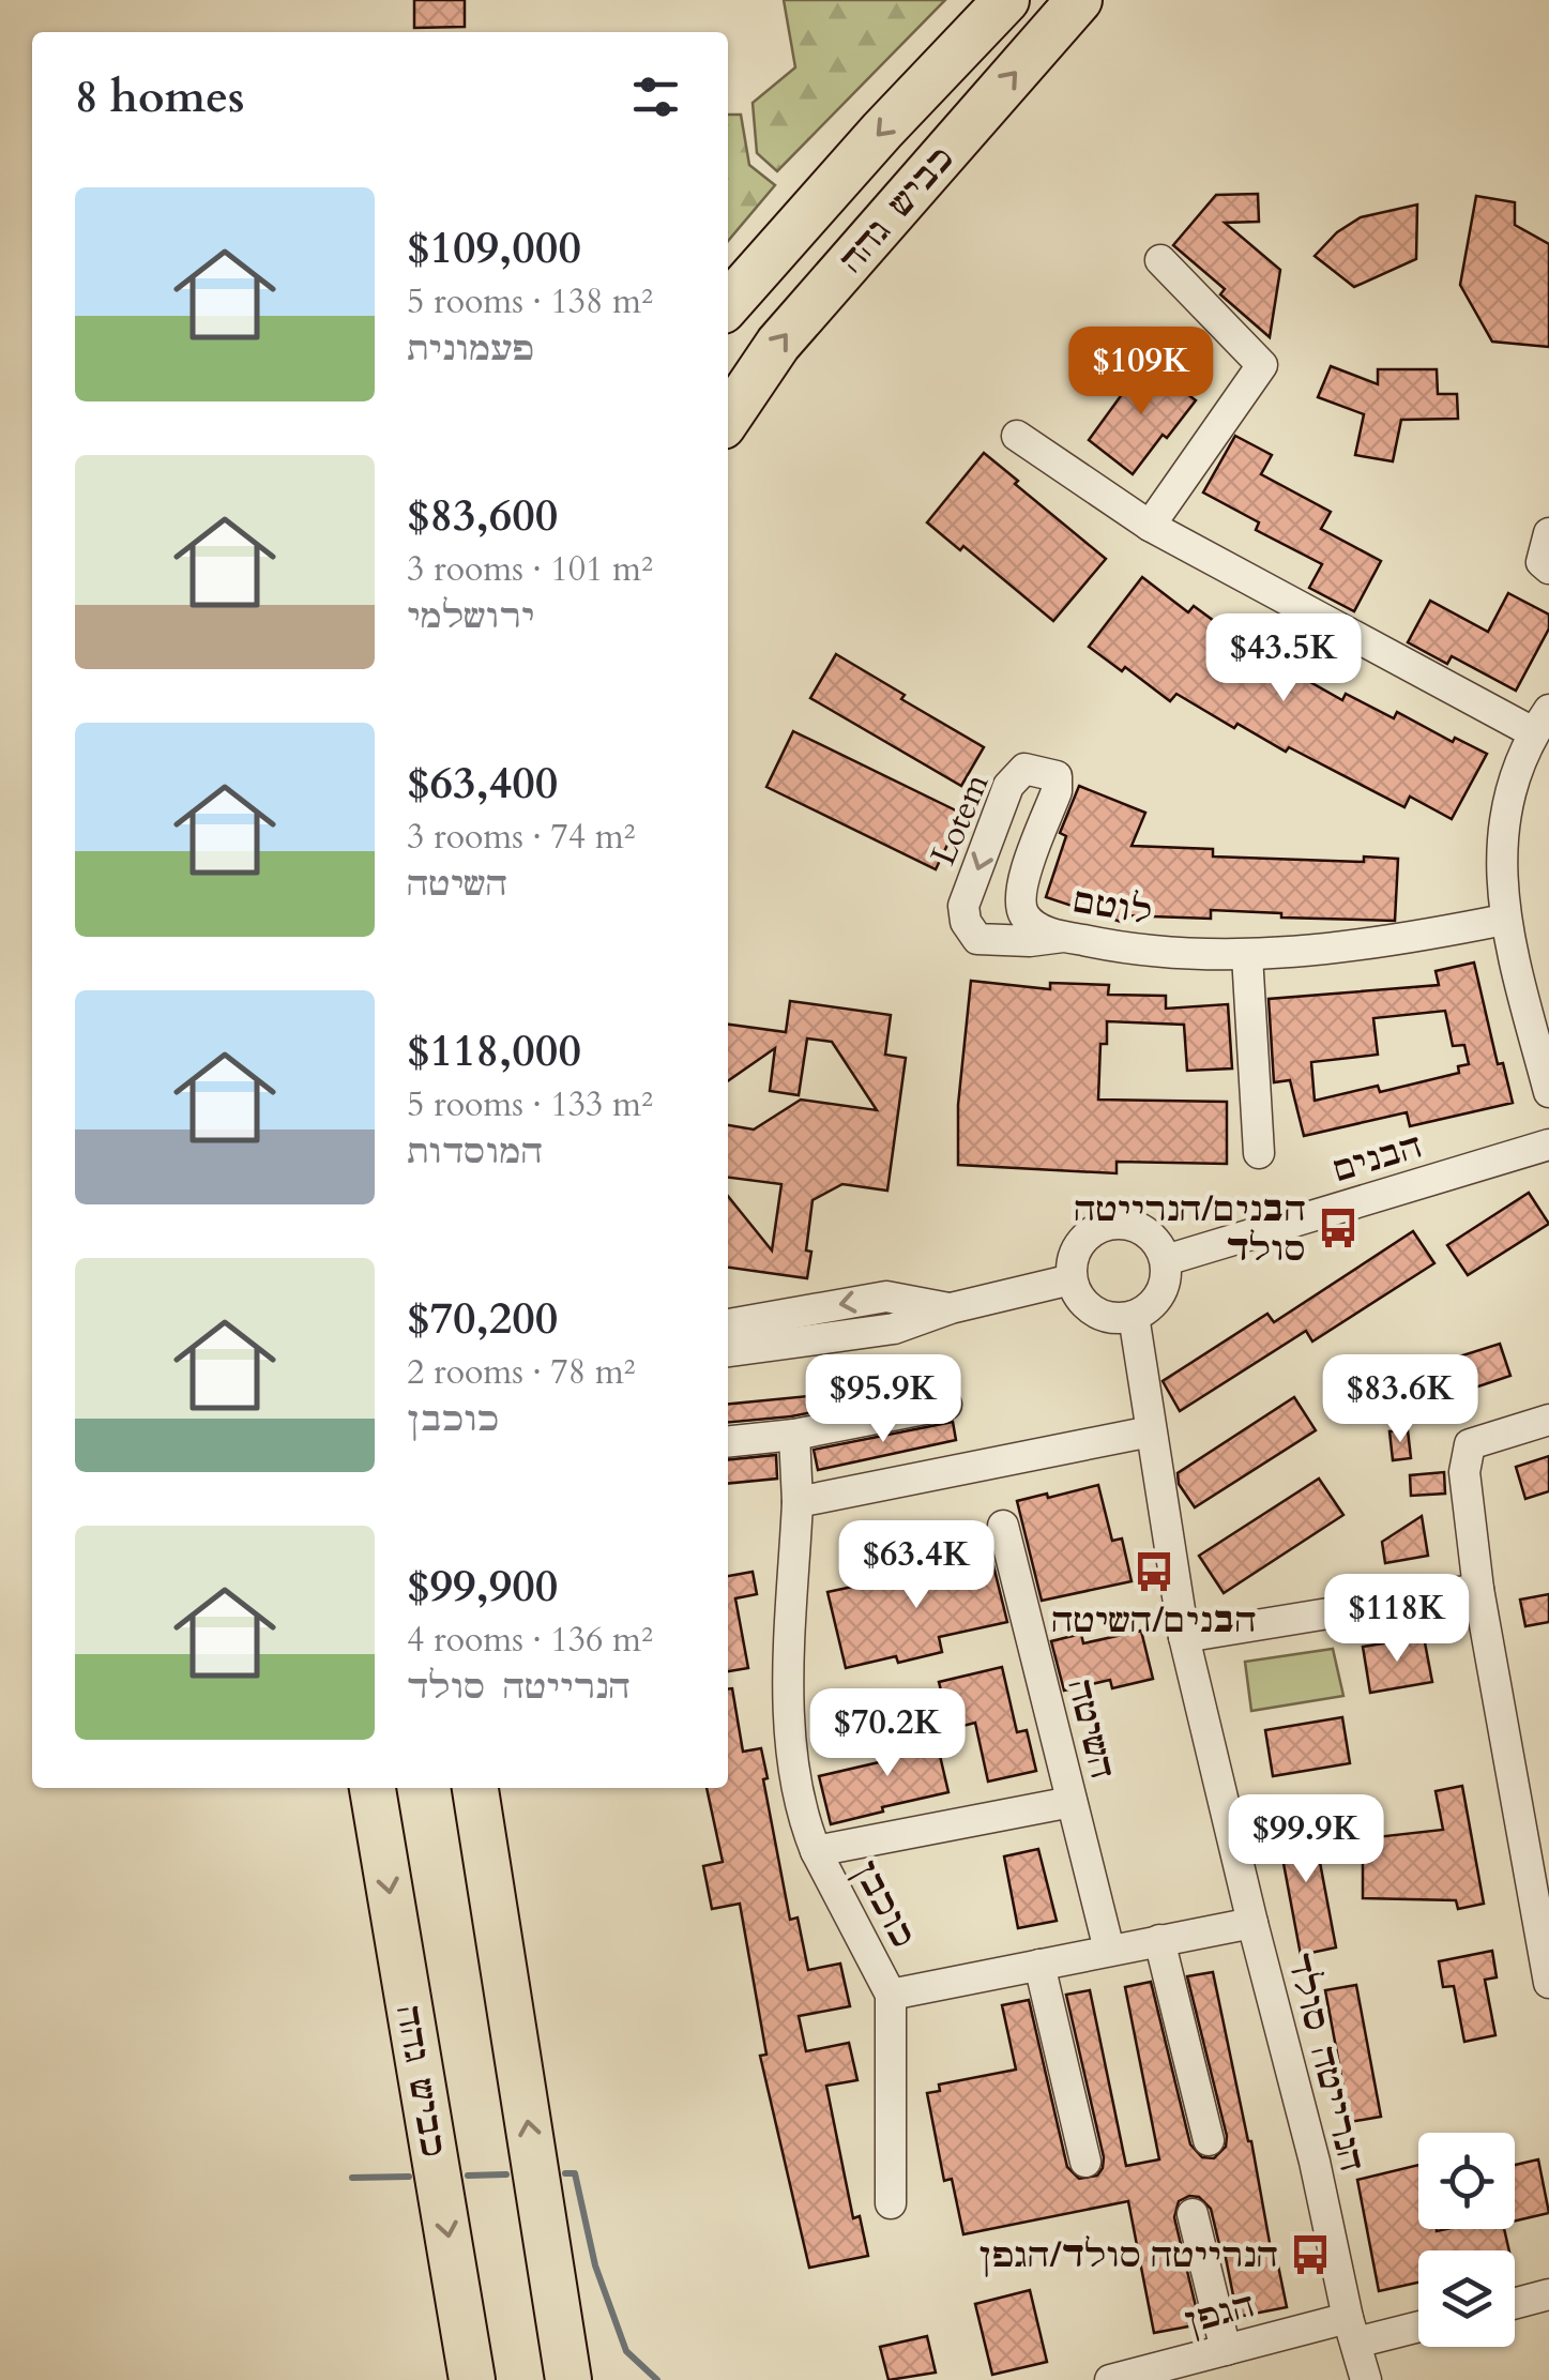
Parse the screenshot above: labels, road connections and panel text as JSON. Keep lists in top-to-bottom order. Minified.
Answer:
{"streets":{"highway":["כביש גהה"],"street":["Lotem","לוטם","הבנים","השיטה","כוכבן","הנרייטה סולד","הגפן"]},"crossings":[["Lotem","לוטם"],["השיטה","כוכבן"],["כוכבן","הנרייטה סולד"],["הנרייטה סולד","הגפן"]],"places":{"bus stop":["הבנים/הנרייטה סולד","הבנים/השיטה","הנרייטה סולד/הגפן"]},"page":{"heading":"8 homes","list":[{"name":"$109,000","note":"5 rooms · 138 m² · פעמונית"},{"name":"$83,600","note":"3 rooms · 101 m² · ירושלמי"},{"name":"$63,400","note":"3 rooms · 74 m² · השיטה"},{"name":"$118,000","note":"5 rooms · 133 m² · המוסדות"},{"name":"$70,200","note":"2 rooms · 78 m² · כוכבן"},{"name":"$99,900","note":"4 rooms · 136 m² · הנרייטה סולד"}],"price":["$109K","$43.5K","$95.9K","$83.6K","$63.4K","$118K","$70.2K","$99.9K"]}}
